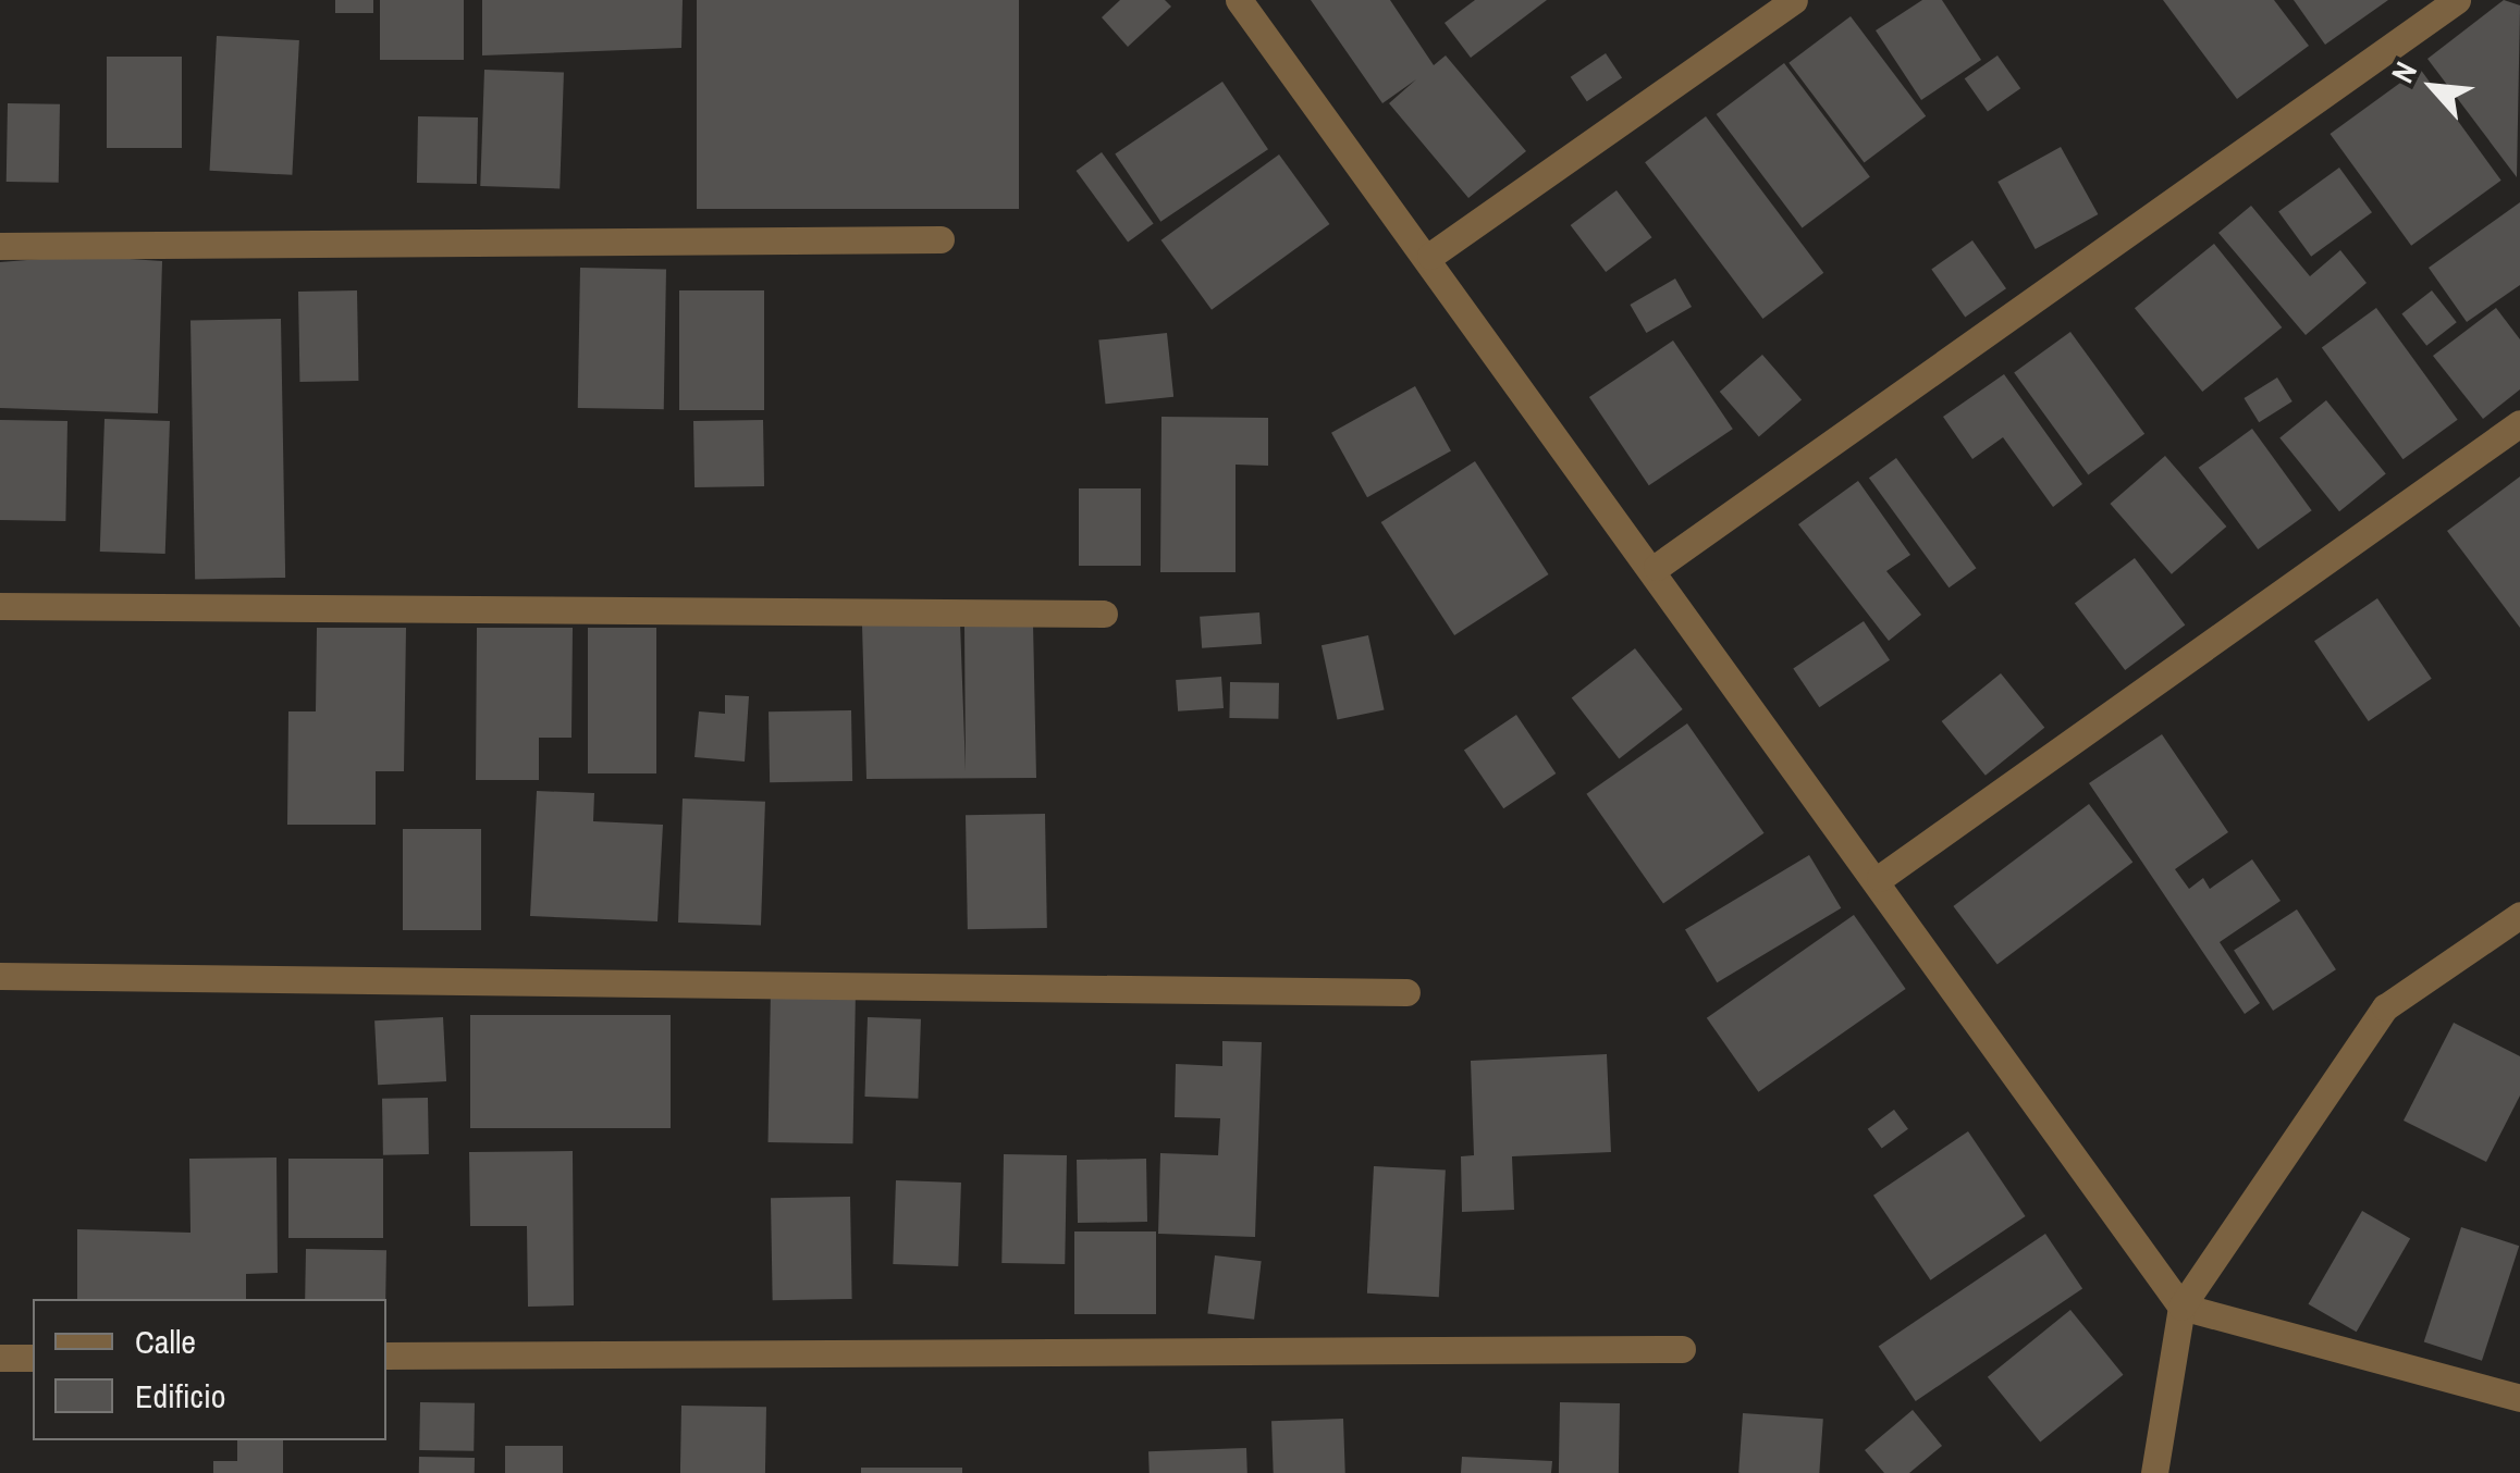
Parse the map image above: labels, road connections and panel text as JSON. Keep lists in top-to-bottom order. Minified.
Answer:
{"legend":["Calle","Edificio"],"north":"top left"}
